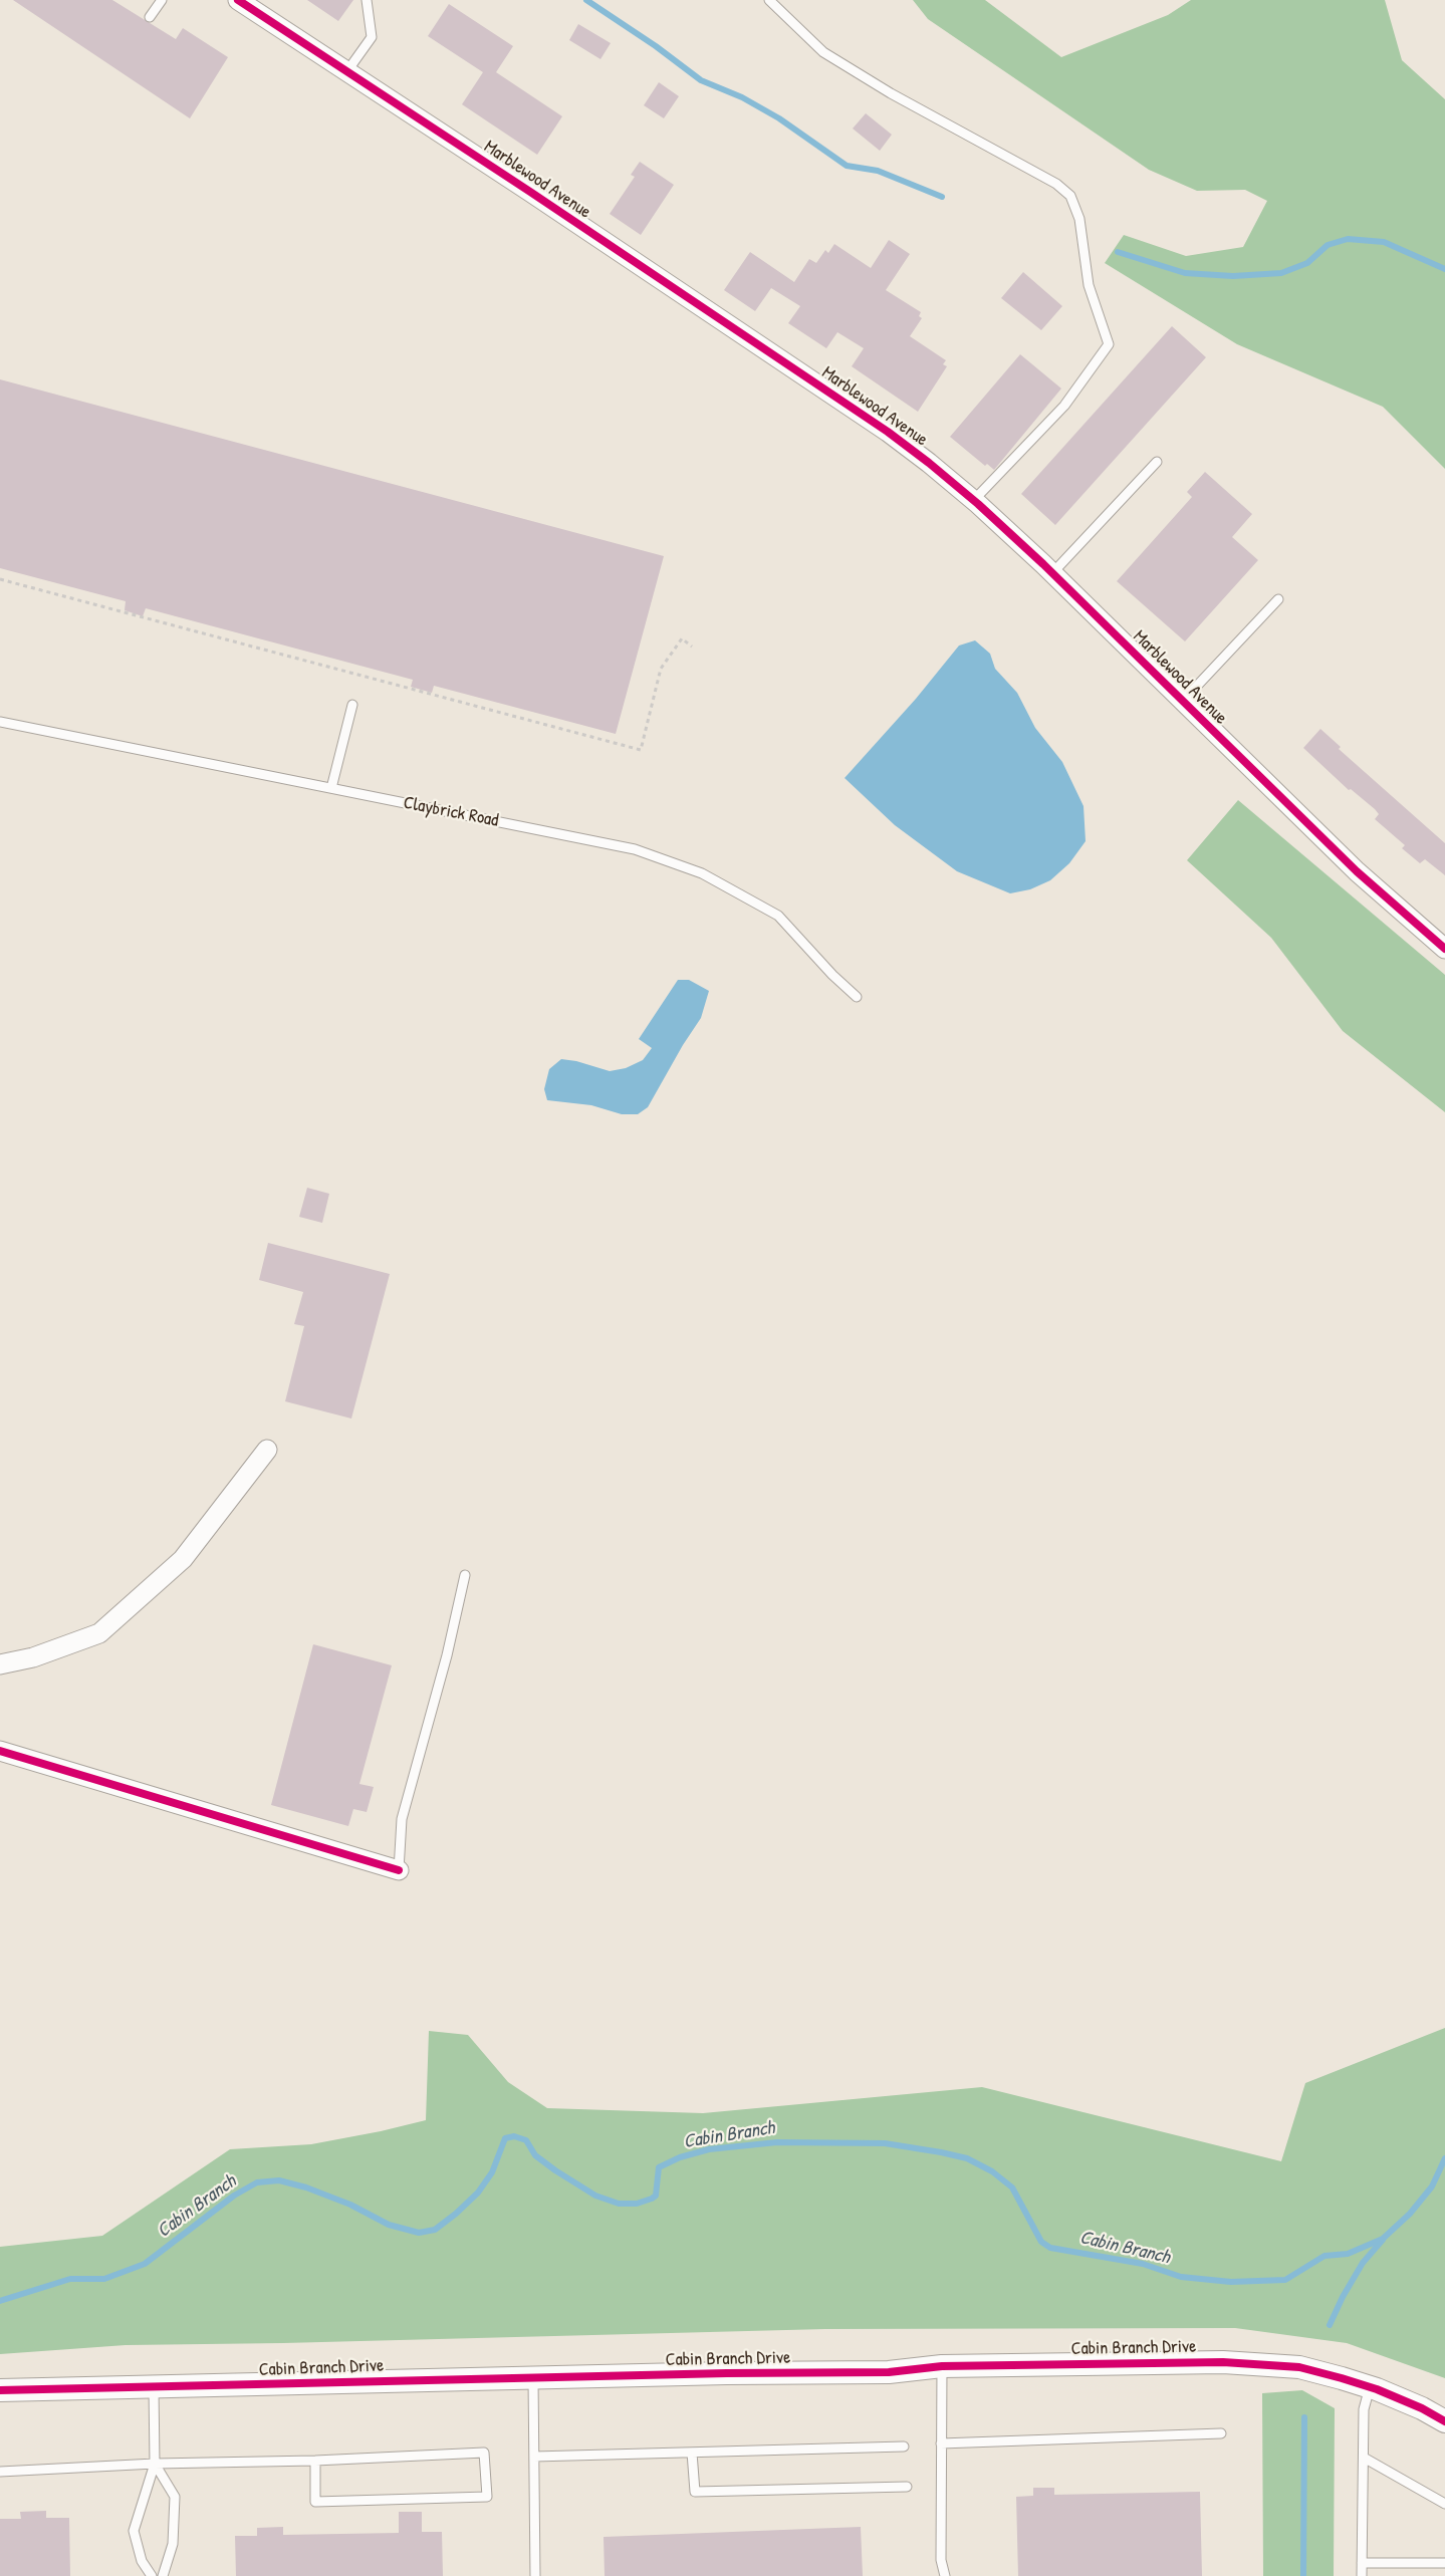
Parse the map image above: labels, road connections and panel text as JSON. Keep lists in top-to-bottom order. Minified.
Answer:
{"streets":{"street":["Marblewood Avenue","Cabin Branch Drive"],"lane":["Claybrick Road"]},"water":["Cabin Branch"]}
